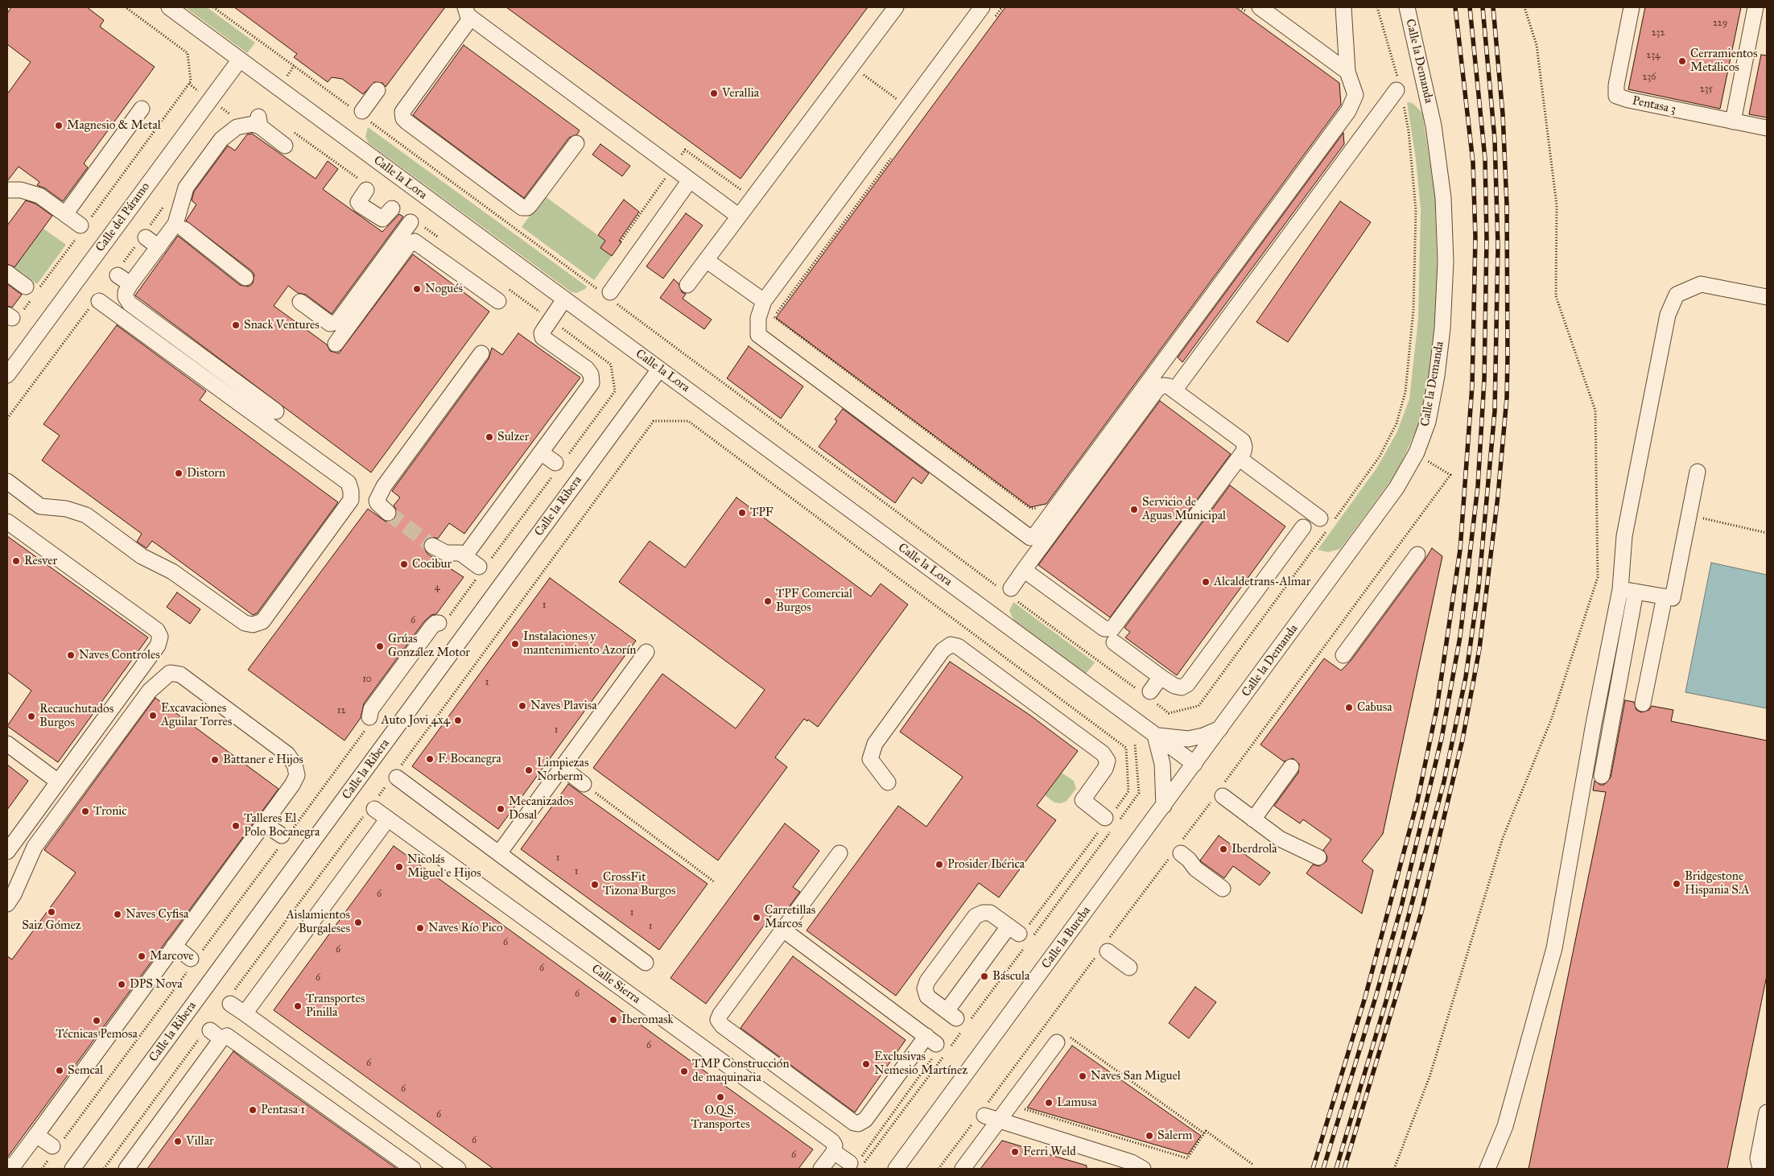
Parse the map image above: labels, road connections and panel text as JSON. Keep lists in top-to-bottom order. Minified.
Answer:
{"streets":{"street":["Calle la Demanda","Pentasa 3","Calle la Lora","Calle del Páramo","Calle la Ribera","Calle la Bureba","Calle Sierra"]},"crossings":[["Calle la Demanda","Calle la Lora"],["Calle la Demanda","Calle la Bureba"],["Calle la Lora","Calle del Páramo"],["Calle la Lora","Calle la Ribera"],["Calle la Lora","Calle la Bureba"]],"places":["Cerramientos Metálicos","Verallia","Magnesio & Metal","Nogués","Snack Ventures","Sulzer","Distorn","Servicio de Aguas Municipal","TPF","Resver","Cocibur","Alcaldetrans-Almar","TPF Comercial Burgos","Instalaciones y mantenimiento Azorín","Grúas González Motor","Naves Controles","Naves Plavisa","Cabusa","Excavaciones Aguilar Torres","Recauchutados Burgos","Auto Jovi 4x4","F. Bocanegra","Battaner e Hijos","Limpiezas Norberm","Mecanizados Dosal","Tronic","Talleres El Polo Bocanegra","Iberdrola","Prosider Ibérica","Nicolás Miguel e Hijos","Bridgestone Hispania S.A","CrossFit Tizona Burgos","Saiz Gómez","Naves Cyfisa","Carretillas Marcos","Aislamientos Burgaleses","Naves Río Pico","Marcove","Báscula","DPS Nova","Transportes Pinilla","Iberomask","Técnicas Pemosa","Exclusivas Nemesio Martínez","Semcal","TMP Construcción de maquinaria","Naves San Miguel","O.Q.S. Transportes","Lamusa","Pentasa 1","Salerm","Villar","Ferri Weld"],"house_numbers":["229","232","234","236","235","4","1","6","10","1","12","1","1","1","6","1","1","6","6","6","6","6","6","6","6","6","6","6"]}
